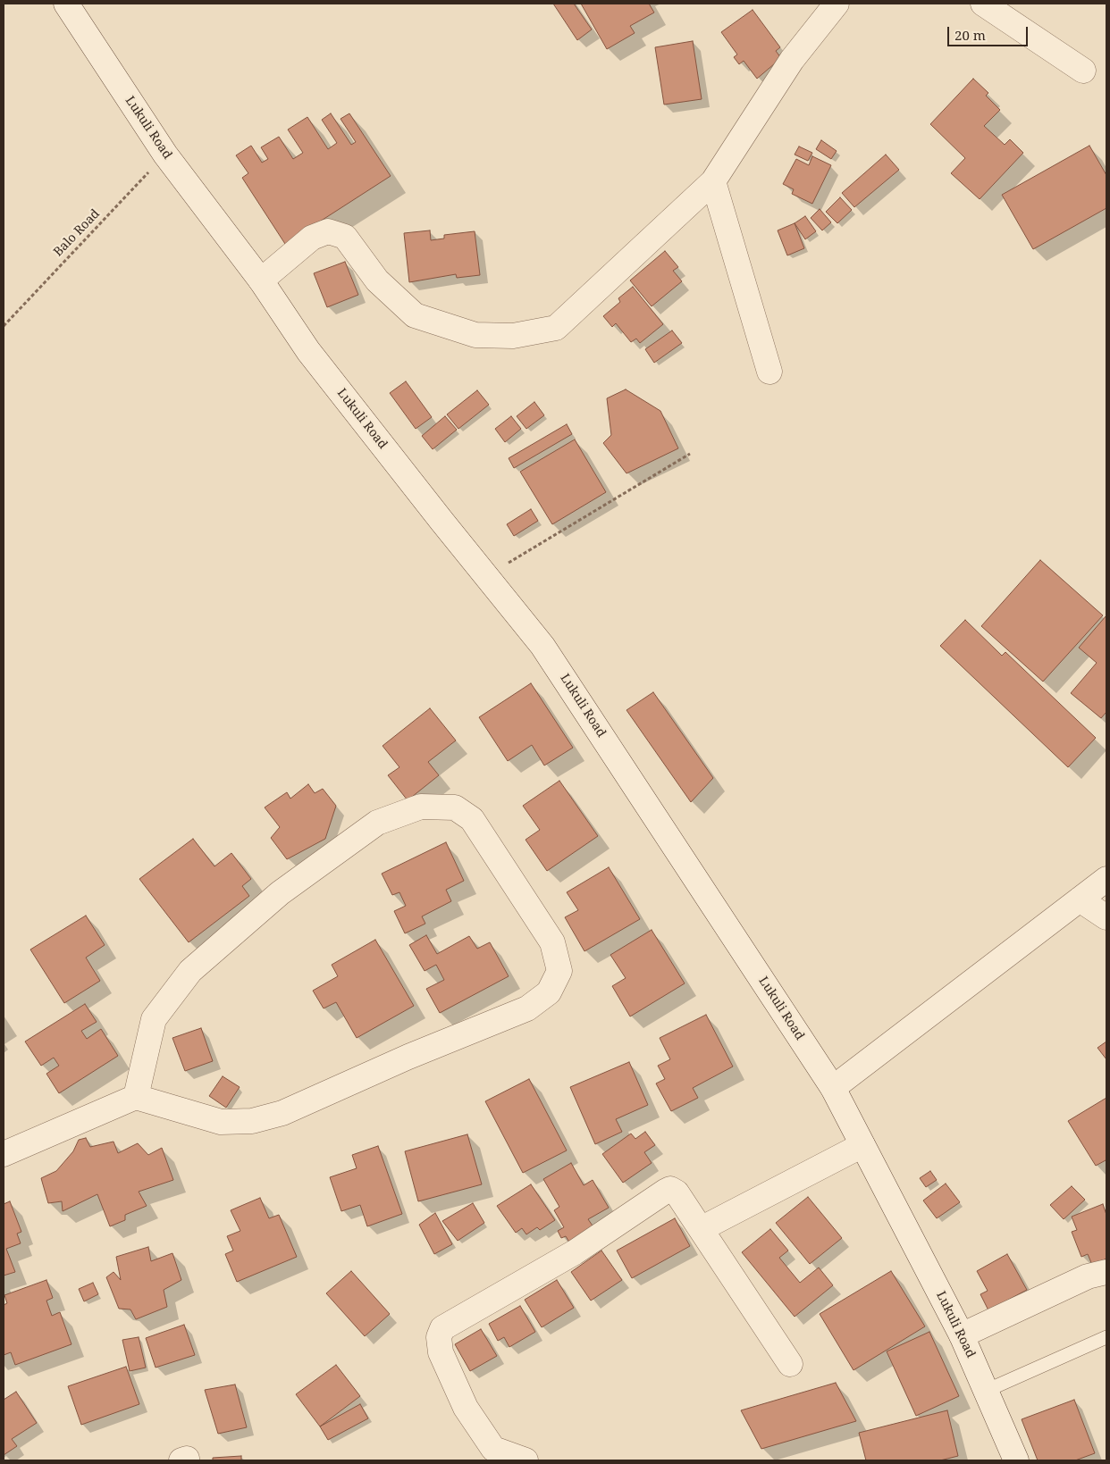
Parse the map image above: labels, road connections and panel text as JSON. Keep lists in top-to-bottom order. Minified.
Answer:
{"streets":{"street":["Lukuli Road"],"path":["Balo Road"]},"crossings":[["Lukuli Road","Balo Road"]],"scale_bar":"20 m"}
